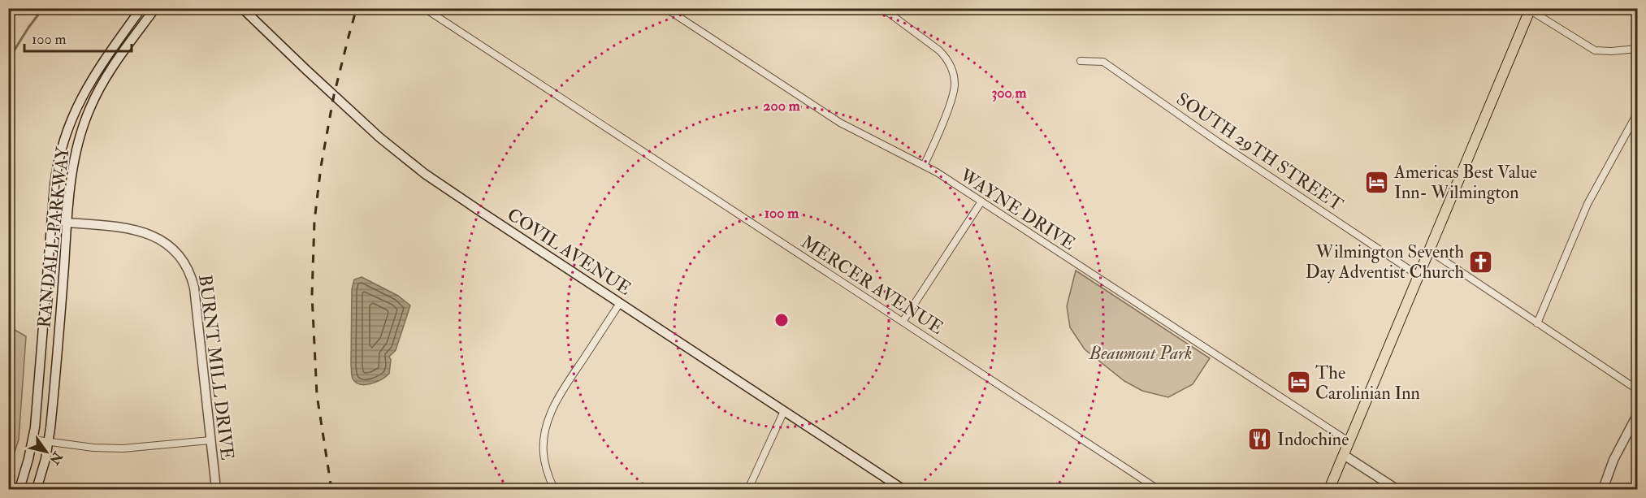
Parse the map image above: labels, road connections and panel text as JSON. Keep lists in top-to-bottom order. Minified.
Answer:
{"streets":{"main road":["RANDALL PARKWAY","COVIL AVENUE","BURNT MILL DRIVE"],"street":["SOUTH 29TH STREET","WAYNE DRIVE","MERCER AVENUE"]},"crossings":[["RANDALL PARKWAY","BURNT MILL DRIVE"]],"parks":["Beaumont Park"],"places":{"hotel":["Americas Best Value Inn- Wilmington","The Carolinian Inn"],"church":["Wilmington Seventh Day Adventist Church"],"restaurant":["Indochine"]},"scale_bar":"100 m","north":"bottom right","rings":["300 m","200 m","100 m"]}
